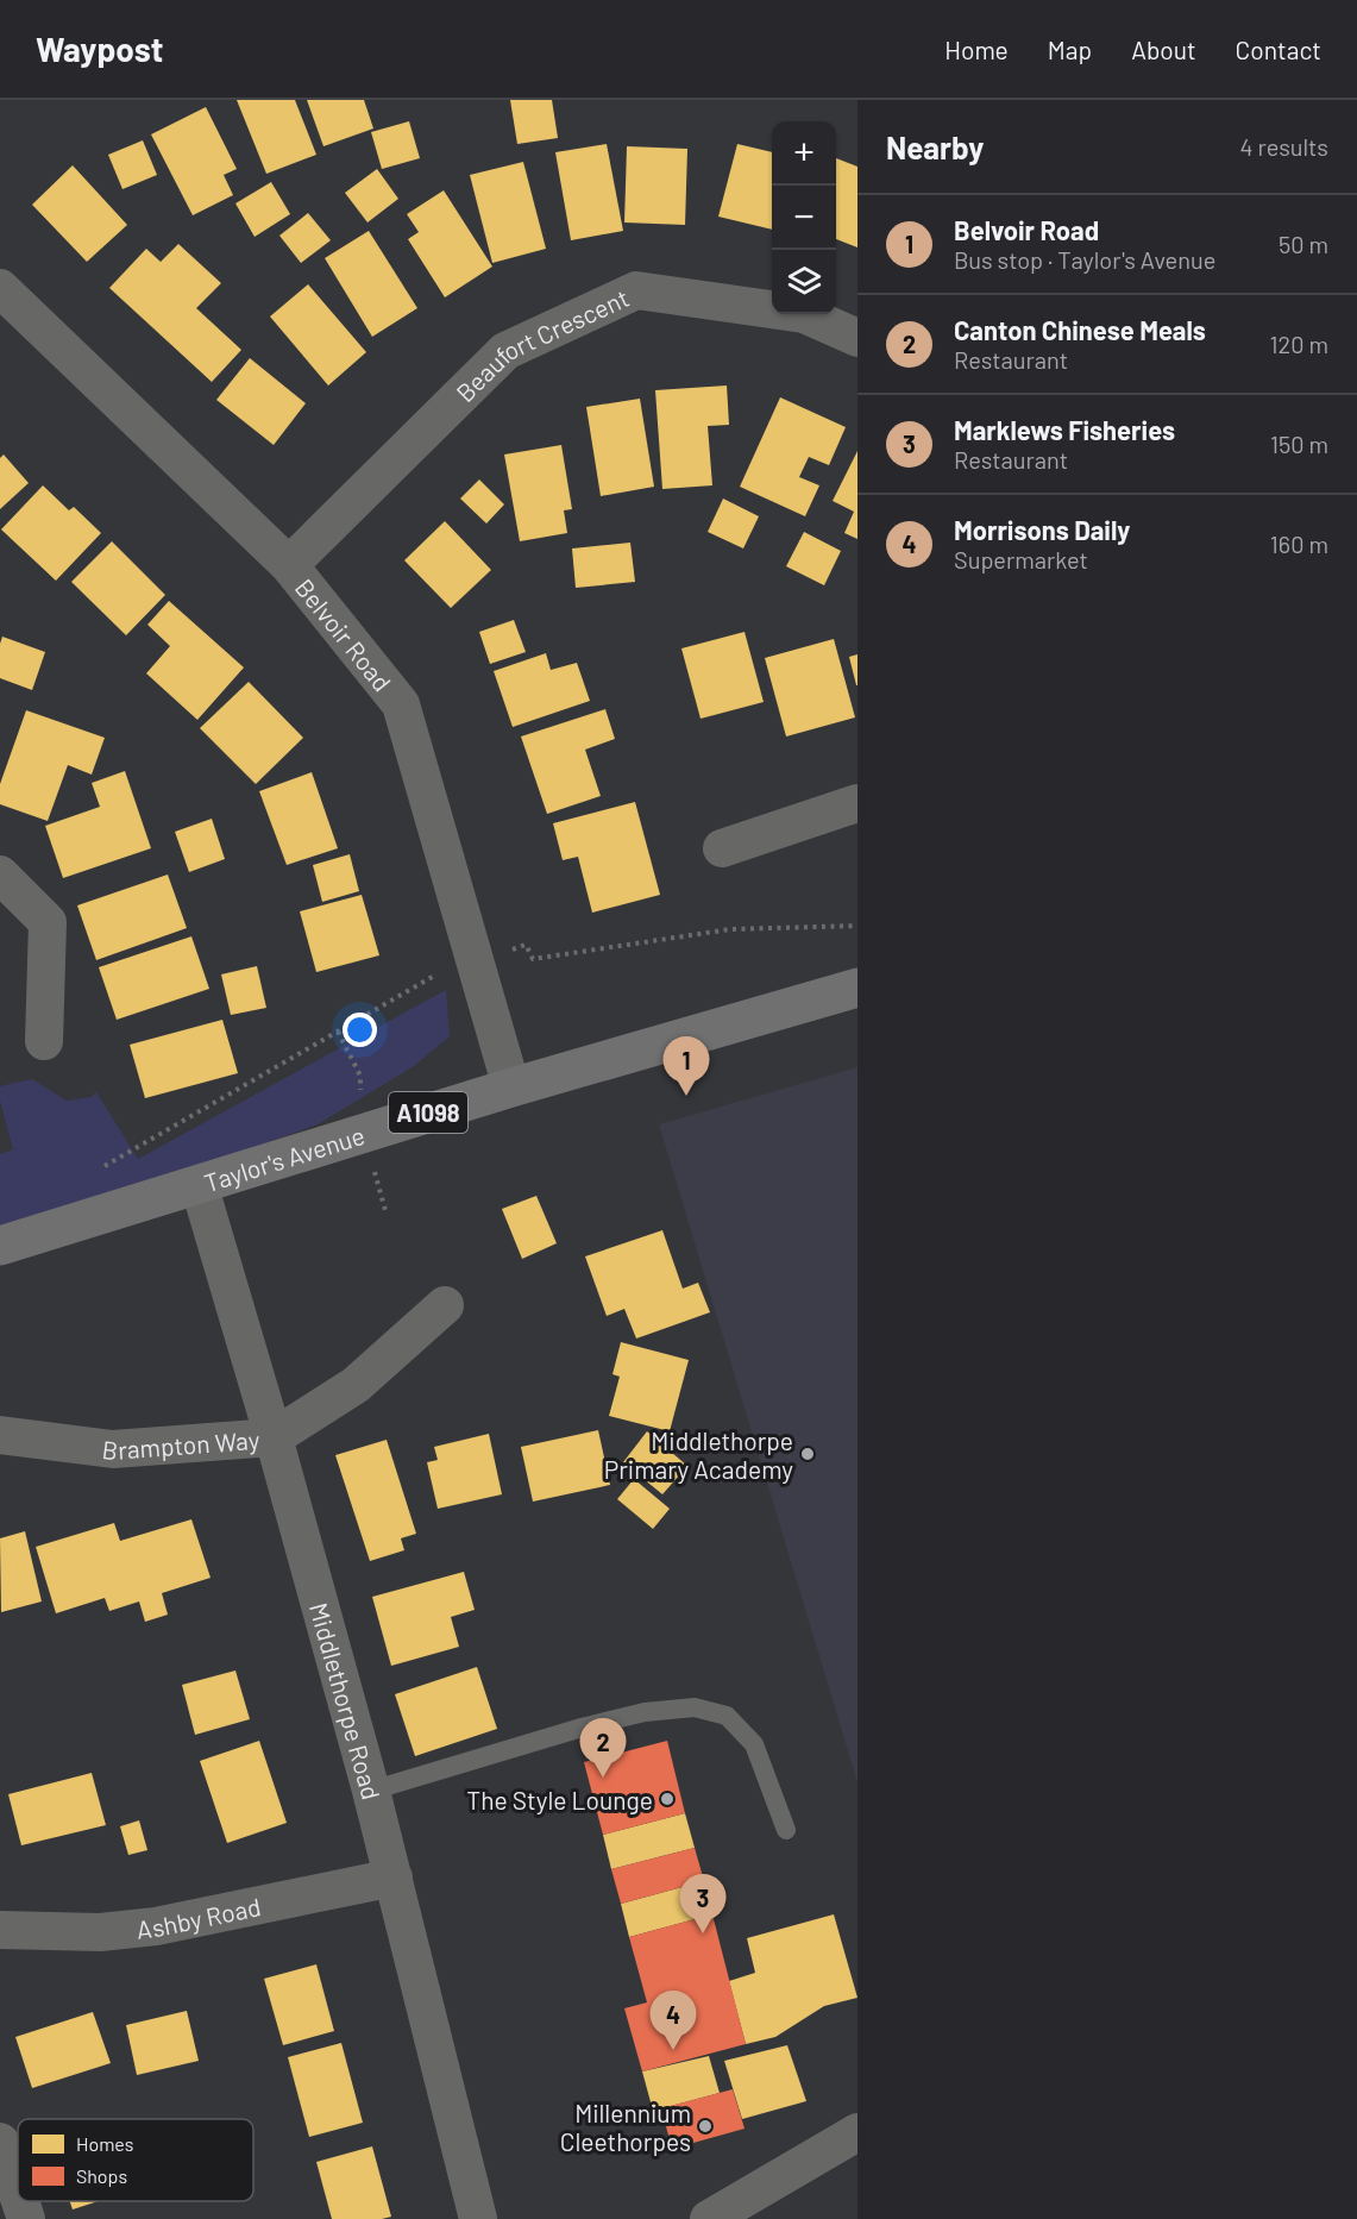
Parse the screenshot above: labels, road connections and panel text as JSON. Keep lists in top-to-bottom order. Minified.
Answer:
{"streets":{"main road":["A1098","Taylor's Avenue"],"street":["Beaufort Crescent","Belvoir Road","Brampton Way","Middlethorpe Road","Ashby Road"]},"crossings":[["Beaufort Crescent","Belvoir Road"],["Belvoir Road","Taylor's Avenue"],["Taylor's Avenue","Middlethorpe Road"],["Brampton Way","Middlethorpe Road"],["Middlethorpe Road","Ashby Road"]],"places":["Middlethorpe Primary Academy","The Style Lounge","Millennium Cleethorpes"],"legend":["Homes","Shops"],"page":{"header":"Waypost","nav":["Home","Map","About","Contact"],"heading":["Nearby","4 results"],"map_buttons":["+","−"],"list":[{"mark":"1","name":"Belvoir Road","note":"Bus stop · Taylor's Avenue","value":"50 m"},{"mark":"2","name":"Canton Chinese Meals","note":"Restaurant","value":"120 m"},{"mark":"3","name":"Marklews Fisheries","note":"Restaurant","value":"150 m"},{"mark":"4","name":"Morrisons Daily","note":"Supermarket","value":"160 m"}],"pins":["1","2","3","4"]}}
